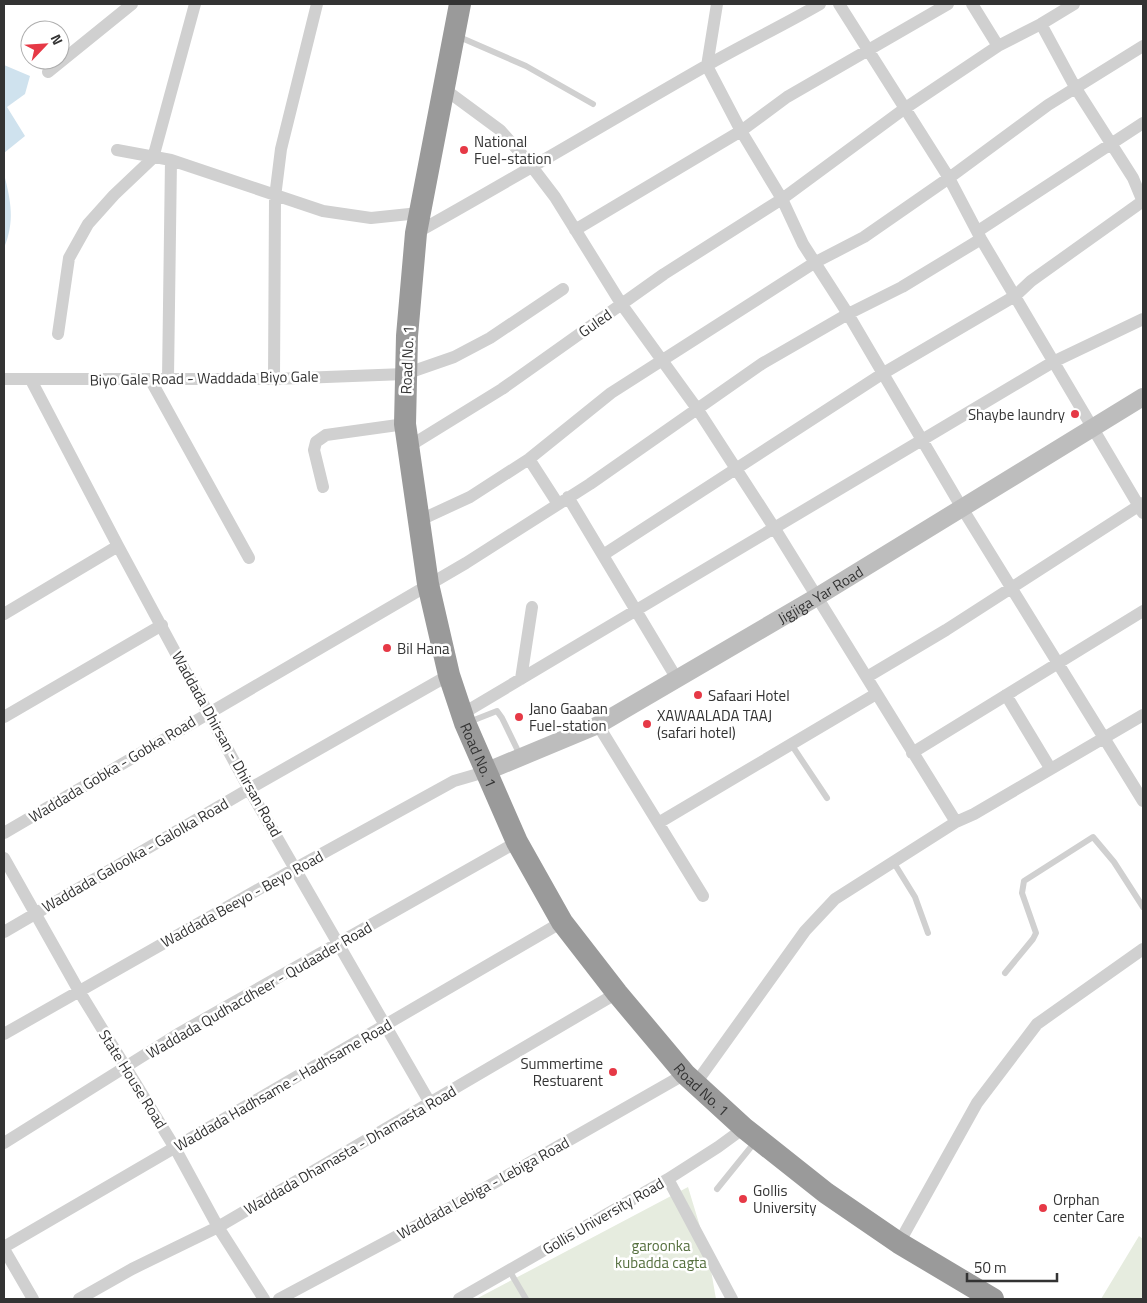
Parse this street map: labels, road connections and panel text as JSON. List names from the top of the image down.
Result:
{
  "streets": {
    "highway": ["Road No. 1"],
    "street": [
      "Guled",
      "Biyo Gale Road - Waddada Biyo Gale",
      "Jigjiga Yar Road",
      "Waddada Dhirsan - Dhirsan Road",
      "Waddada Gobka - Gobka Road",
      "Waddada Galoolka - Galolka Road",
      "Waddada Beeyo - Beyo Road",
      "Waddada Qudhacdheer - Qudaader Road",
      "State House Road",
      "Waddada Hadhsame - Hadhsame Road",
      "Waddada Dhamasta - Dhamasta Road",
      "Waddada Lebiga - Lebiga Road",
      "Gollis University Road"
    ]
  },
  "crossings": [
    ["Guled", "Road No. 1"],
    ["Road No. 1", "Biyo Gale Road - Waddada Biyo Gale"],
    ["Road No. 1", "Jigjiga Yar Road"],
    ["Road No. 1", "Waddada Gobka - Gobka Road"],
    ["Road No. 1", "Waddada Galoolka - Galolka Road"],
    ["Road No. 1", "Waddada Beeyo - Beyo Road"],
    ["Road No. 1", "Waddada Qudhacdheer - Qudaader Road"],
    ["Road No. 1", "Waddada Hadhsame - Hadhsame Road"],
    ["Road No. 1", "Waddada Dhamasta - Dhamasta Road"],
    ["Road No. 1", "Waddada Lebiga - Lebiga Road"],
    ["Road No. 1", "Gollis University Road"],
    ["Biyo Gale Road - Waddada Biyo Gale", "Waddada Dhirsan - Dhirsan Road"],
    ["Jigjiga Yar Road", "Waddada Beeyo - Beyo Road"],
    ["Waddada Dhirsan - Dhirsan Road", "Waddada Gobka - Gobka Road"],
    ["Waddada Dhirsan - Dhirsan Road", "Waddada Galoolka - Galolka Road"],
    ["Waddada Dhirsan - Dhirsan Road", "Waddada Beeyo - Beyo Road"],
    ["Waddada Dhirsan - Dhirsan Road", "Waddada Qudhacdheer - Qudaader Road"],
    ["Waddada Dhirsan - Dhirsan Road", "Waddada Hadhsame - Hadhsame Road"],
    ["Waddada Dhirsan - Dhirsan Road", "Waddada Dhamasta - Dhamasta Road"],
    ["Waddada Galoolka - Galolka Road", "State House Road"],
    ["Waddada Beeyo - Beyo Road", "State House Road"],
    ["Waddada Qudhacdheer - Qudaader Road", "State House Road"],
    ["State House Road", "Waddada Hadhsame - Hadhsame Road"],
    ["State House Road", "Waddada Dhamasta - Dhamasta Road"]
  ],
  "parks": ["garoonka kubadda cagta"],
  "places": [
    "National Fuel-station",
    "Shaybe laundry",
    "Bil Hana",
    "Safaari Hotel",
    "Jano Gaaban Fuel-station",
    "XAWAALADA TAAJ (safari hotel)",
    "Summertime Restuarent",
    "Gollis University",
    "Orphan center Care"
  ],
  "scale_bar": "50 m",
  "north": "top right"
}
